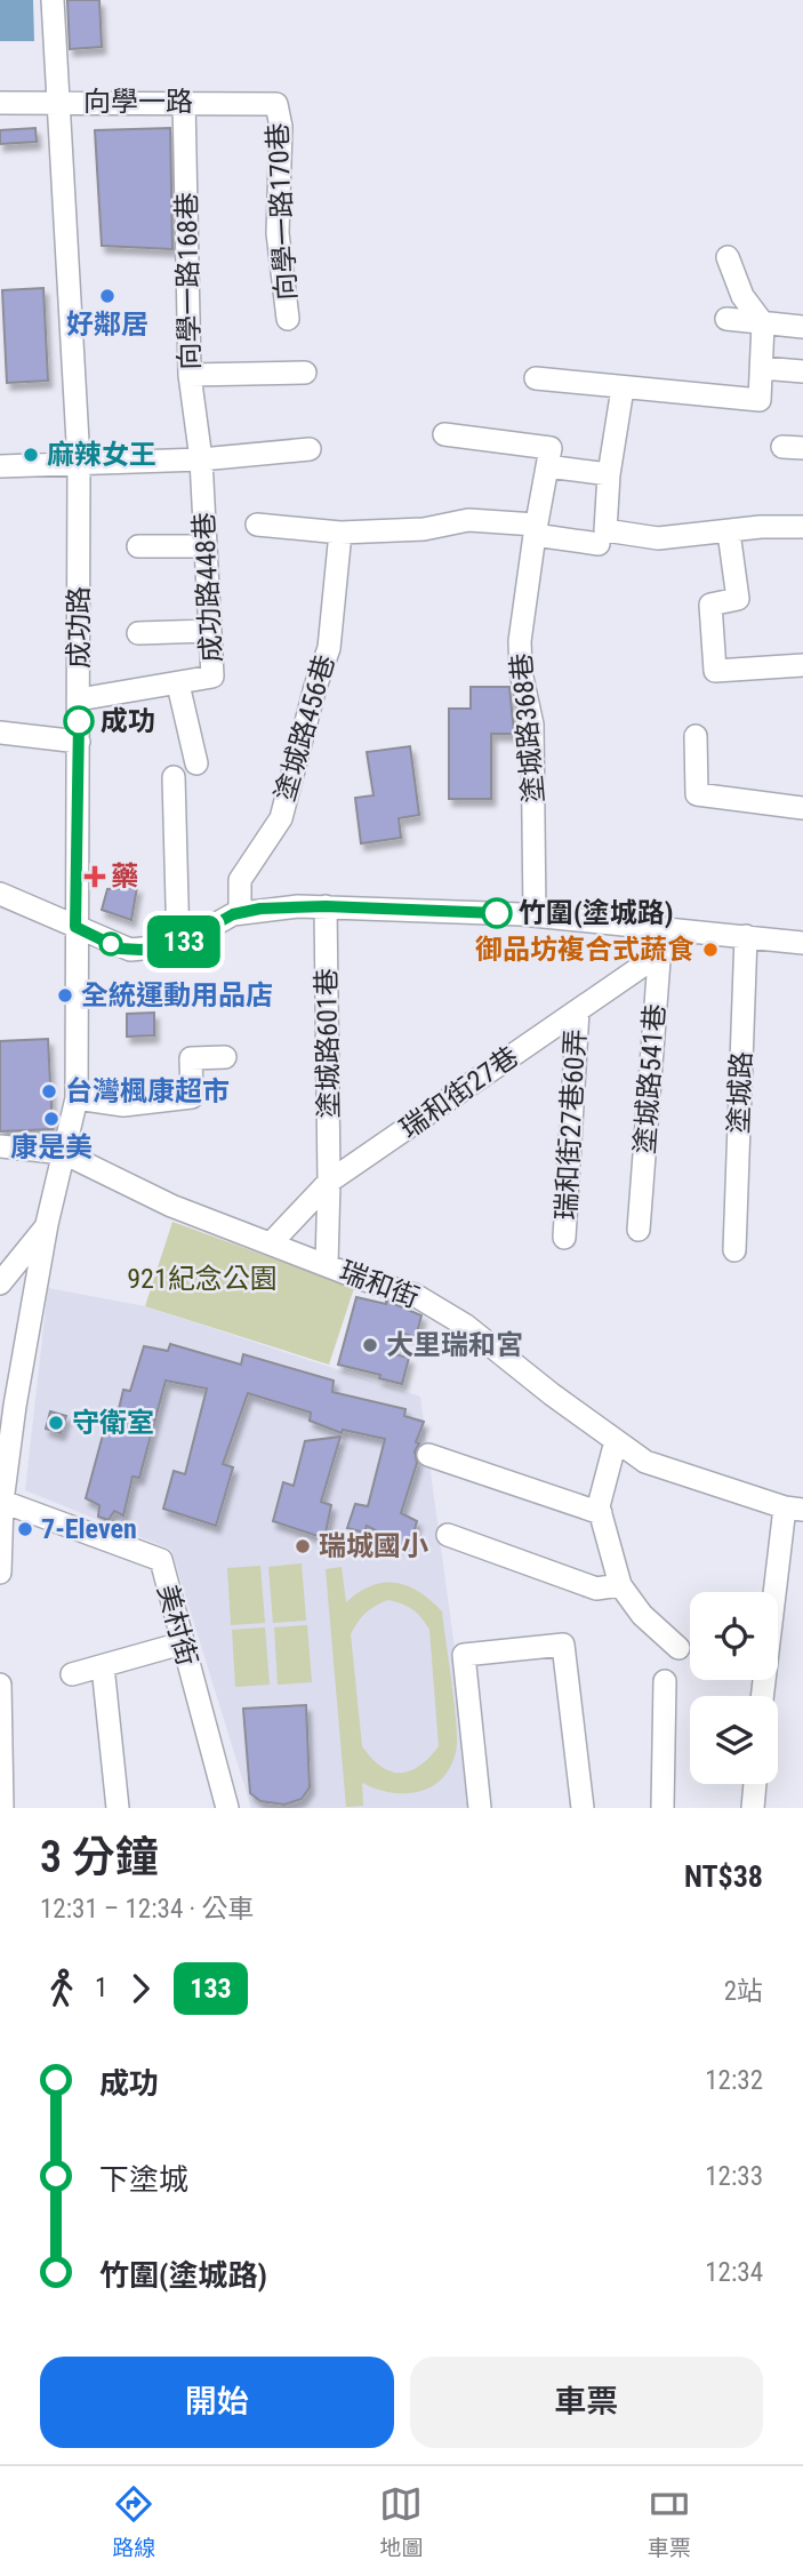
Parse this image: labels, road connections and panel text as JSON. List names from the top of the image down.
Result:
{
  "streets": {
    "street": [
      "向學一路",
      "向學一路170巷",
      "向學一路168巷",
      "成功路448巷",
      "成功路",
      "塗城路456巷",
      "塗城路368巷",
      "塗城路601巷",
      "塗城路541巷",
      "瑞和街27巷",
      "塗城路",
      "瑞和街27巷60弄",
      "瑞和街",
      "美村街"
    ]
  },
  "crossings": [
    ["向學一路", "向學一路170巷"],
    ["向學一路", "向學一路168巷"],
    ["向學一路", "成功路"],
    ["向學一路168巷", "成功路448巷"],
    ["成功路448巷", "成功路"],
    ["成功路", "瑞和街"],
    ["塗城路601巷", "瑞和街27巷"],
    ["塗城路601巷", "瑞和街"],
    ["塗城路541巷", "瑞和街27巷"],
    ["瑞和街27巷", "瑞和街27巷60弄"],
    ["瑞和街27巷", "瑞和街"]
  ],
  "parks": ["921紀念公園"],
  "places": {
    "other": [
      "好鄰居",
      "麻辣女王",
      "成功",
      "竹圍(塗城路)",
      "御品坊複合式蔬食",
      "全統運動用品店",
      "台灣楓康超市",
      "康是美",
      "大里瑞和宮",
      "守衛室",
      "7-Eleven",
      "瑞城國小"
    ],
    "health": ["藥"]
  },
  "lines": ["bus line 133"],
  "page": {
    "on_map": "133",
    "heading": ["3 分鐘", "12:31 – 12:34 · 公車", "NT$38"],
    "legs": ["1", "133", "2站"],
    "list": [
      {
        "name": "成功",
        "value": "12:32"
      },
      {
        "name": "下塗城",
        "value": "12:33"
      },
      {
        "name": "竹圍(塗城路)",
        "value": "12:34"
      }
    ],
    "buttons": ["開始", "車票"],
    "tabs": ["路線", "地圖", "車票"]
  }
}
